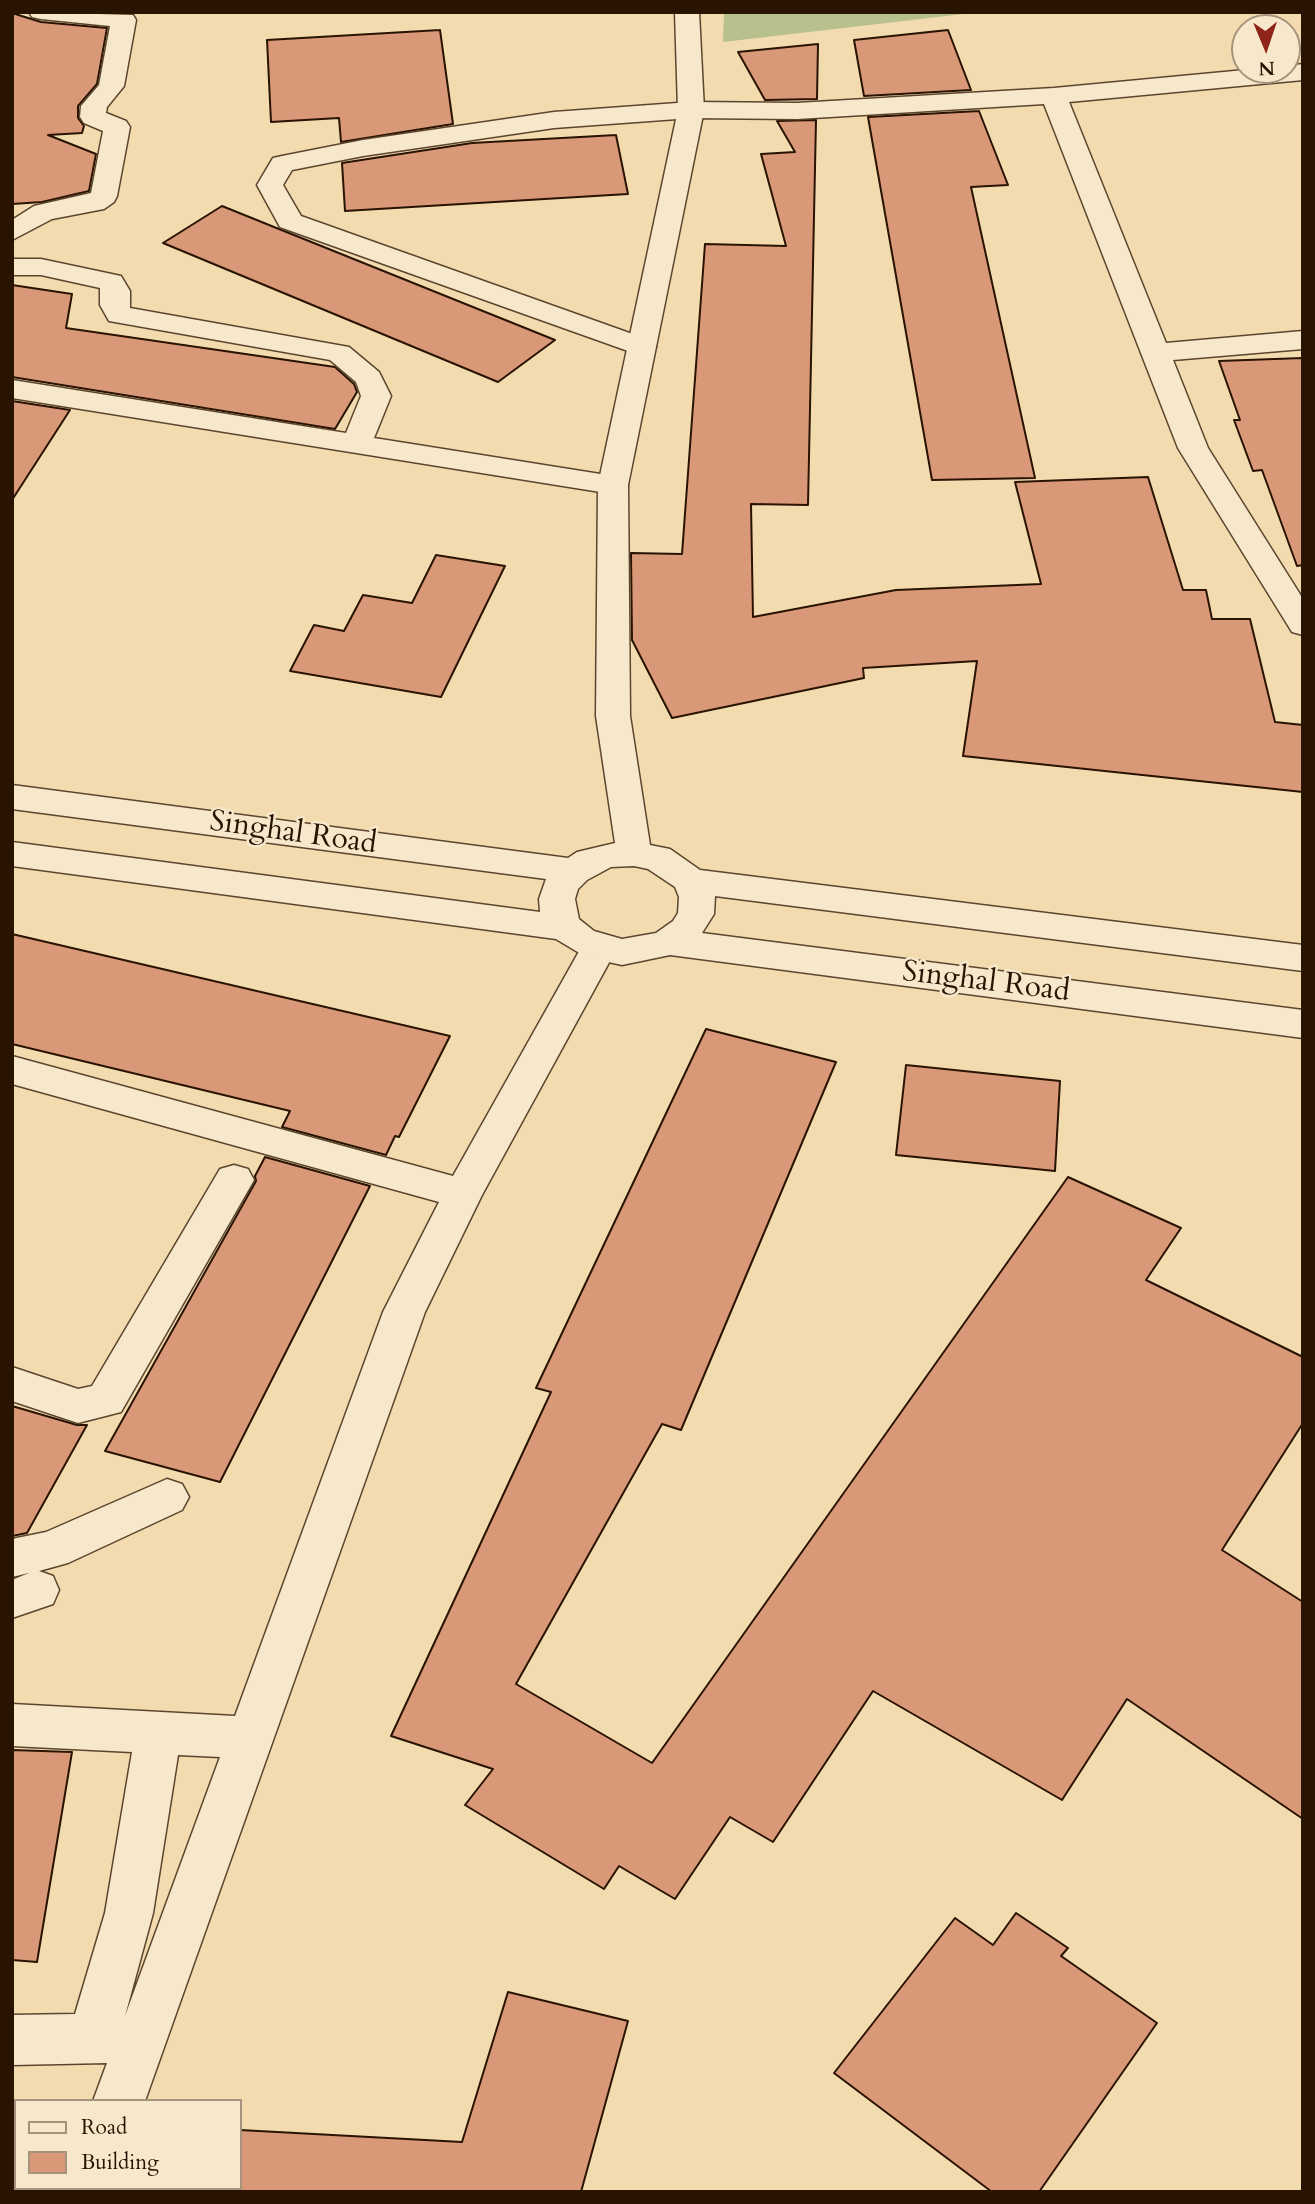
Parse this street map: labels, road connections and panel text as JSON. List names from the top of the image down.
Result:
{
  "streets": {
    "street": ["Singhal Road"]
  },
  "legend": ["Road", "Building"],
  "north": "bottom"
}
